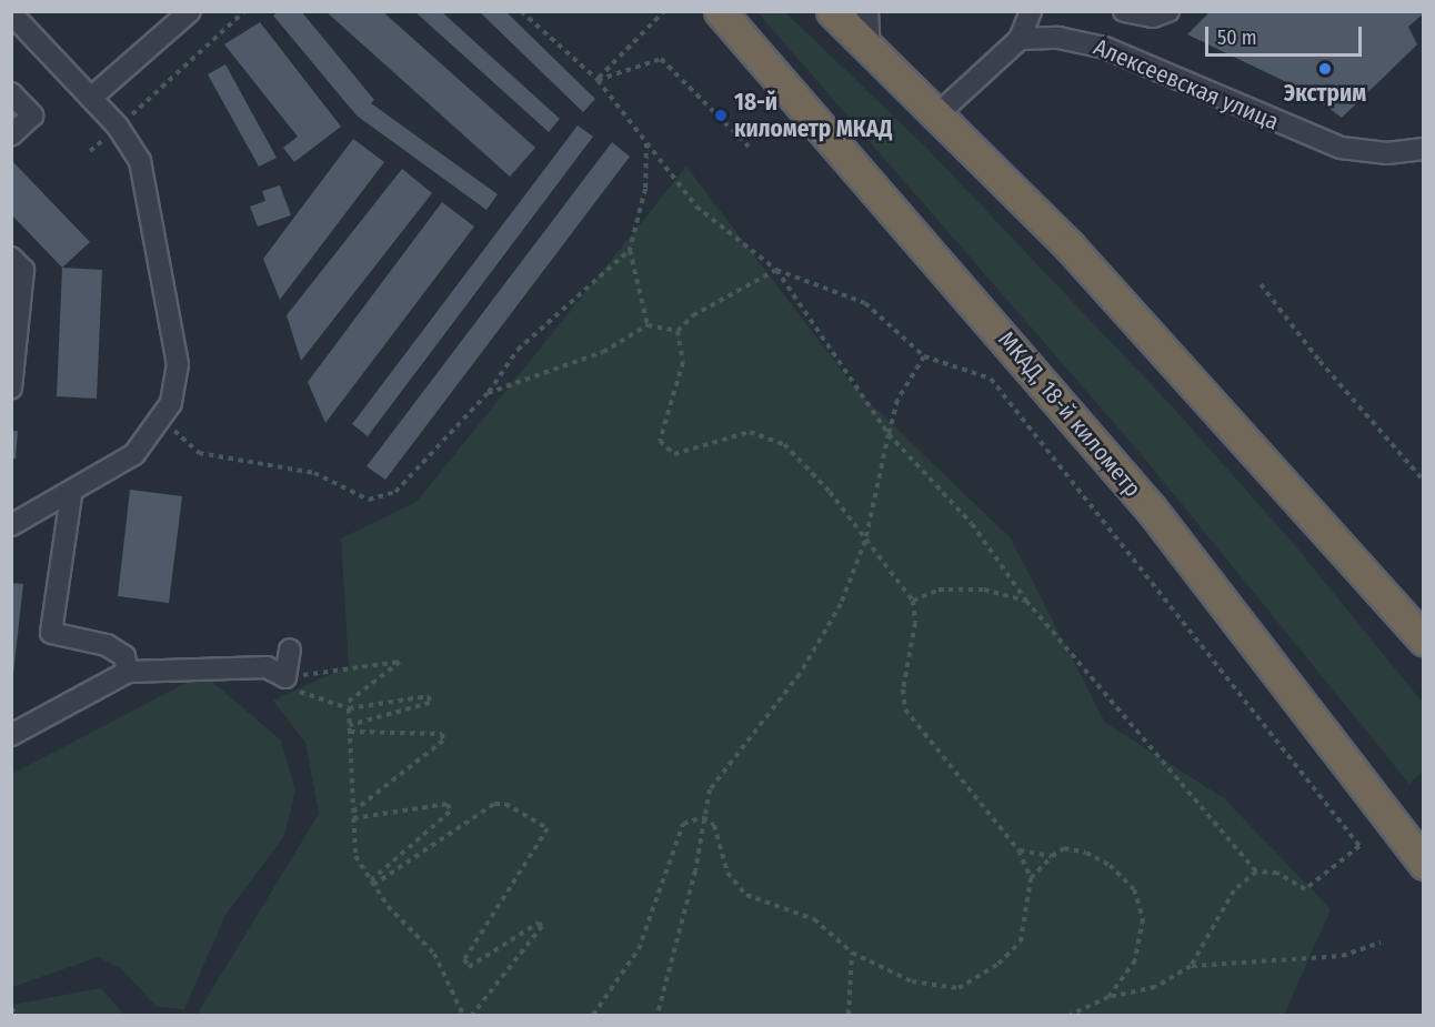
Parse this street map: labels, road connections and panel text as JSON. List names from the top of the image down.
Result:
{
  "streets": {
    "highway": ["МКАД, 18-й километр"],
    "street": ["Алексеевская улица"]
  },
  "places": ["Экстрим", "18-й километр МКАД"],
  "scale_bar": "50 m"
}
